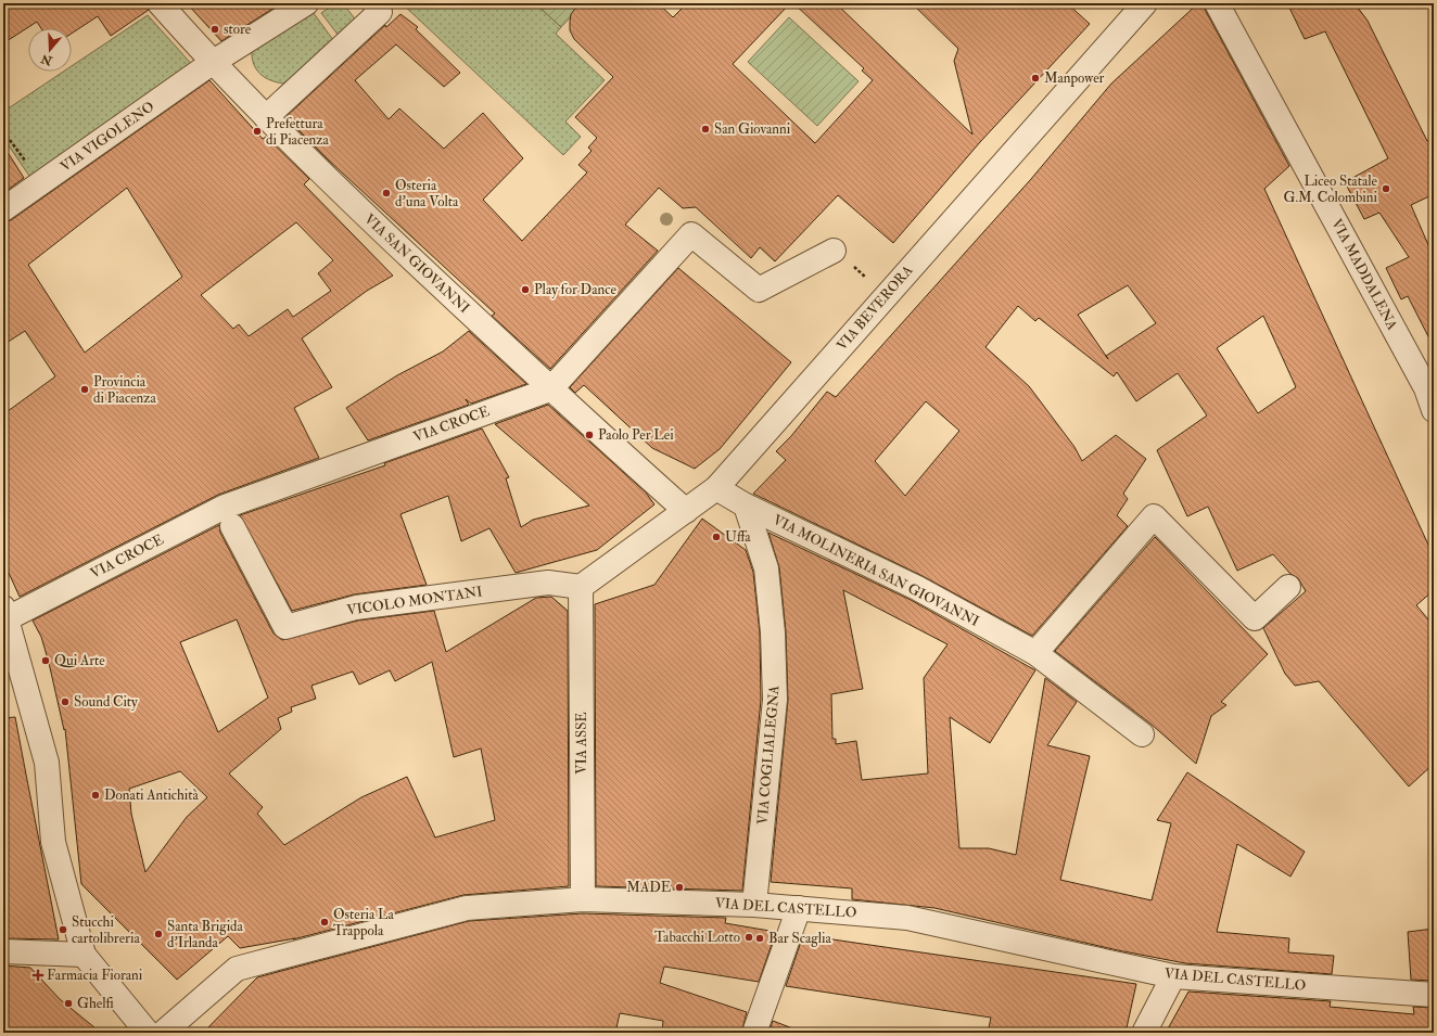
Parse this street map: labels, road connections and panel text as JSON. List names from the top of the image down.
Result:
{
  "streets": {
    "street": [
      "VIA VIGOLENO",
      "VIA SAN GIOVANNI",
      "VIA MADDALENA",
      "VIA BEVERORA",
      "VIA CROCE",
      "VIA MOLINERIA SAN GIOVANNI",
      "VICOLO MONTANI",
      "VIA ASSE",
      "VIA COGLIALEGNA",
      "VIA DEL CASTELLO"
    ]
  },
  "crossings": [
    ["VIA VIGOLENO", "VIA SAN GIOVANNI"],
    ["VIA SAN GIOVANNI", "VIA BEVERORA"],
    ["VIA SAN GIOVANNI", "VIA CROCE"],
    ["VIA BEVERORA", "VIA MOLINERIA SAN GIOVANNI"],
    ["VIA BEVERORA", "VICOLO MONTANI"],
    ["VIA BEVERORA", "VIA ASSE"],
    ["VIA MOLINERIA SAN GIOVANNI", "VIA COGLIALEGNA"],
    ["VICOLO MONTANI", "VIA ASSE"],
    ["VIA ASSE", "VIA DEL CASTELLO"],
    ["VIA COGLIALEGNA", "VIA DEL CASTELLO"]
  ],
  "places": {
    "other": [
      "store",
      "Manpower",
      "San Giovanni",
      "Prefettura di Piacenza",
      "Liceo Statale G.M. Colombini",
      "Osteria d'una Volta",
      "Play for Dance",
      "Provincia di Piacenza",
      "Paolo Per Lei",
      "Uffa",
      "Qui Arte",
      "Sound City",
      "Donati Antichità",
      "MADE",
      "Osteria La Trappola",
      "Stucchi cartolibreria",
      "Santa Brigida d’Irlanda",
      "Tabacchi Lotto",
      "Bar Scaglia",
      "Ghelfi"
    ],
    "health": ["Farmacia Fiorani"]
  },
  "north": "bottom"
}
